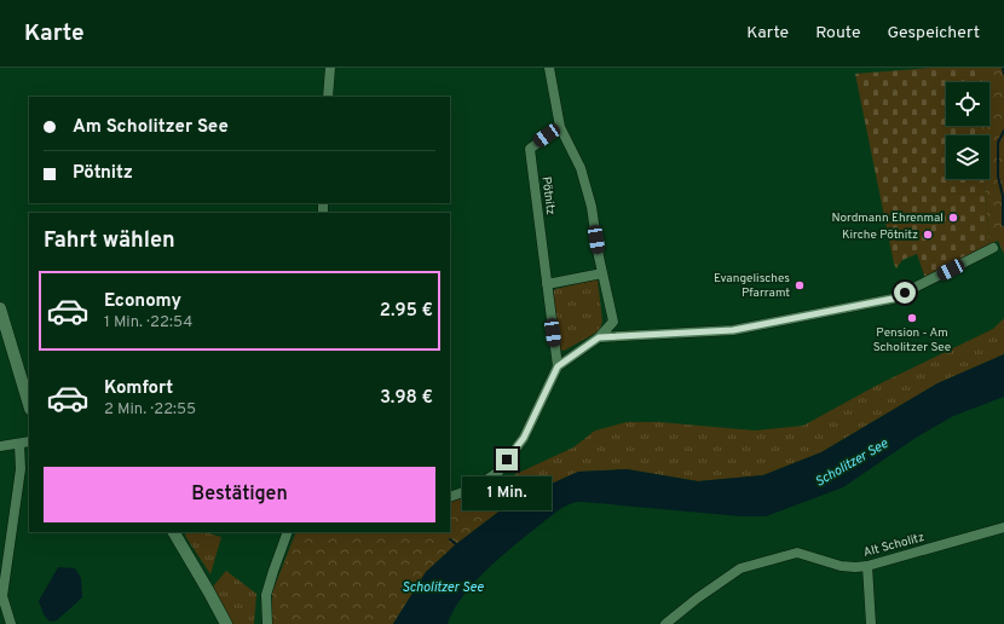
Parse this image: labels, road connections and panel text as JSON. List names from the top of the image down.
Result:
{
  "streets": {
    "street": ["Pötnitz", "Alt Scholitz"]
  },
  "water": ["Scholitzer See"],
  "places": [
    "Nordmann Ehrenmal",
    "Kirche Pötnitz",
    "Evangelisches Pfarramt",
    "Pension - Am Scholitzer See"
  ],
  "page": {
    "header": "Karte",
    "nav": ["Karte", "Route", "Gespeichert"],
    "banner": ["Am Scholitzer See", "Pötnitz"],
    "heading": "Fahrt wählen",
    "list": [
      {
        "name": "Economy",
        "note": "1 Min. · 22:54",
        "value": "2.95 €"
      },
      {
        "name": "Komfort",
        "note": "2 Min. · 22:55",
        "value": "3.98 €"
      }
    ],
    "buttons": "Bestätigen",
    "bubble": "1 Min."
  }
}
